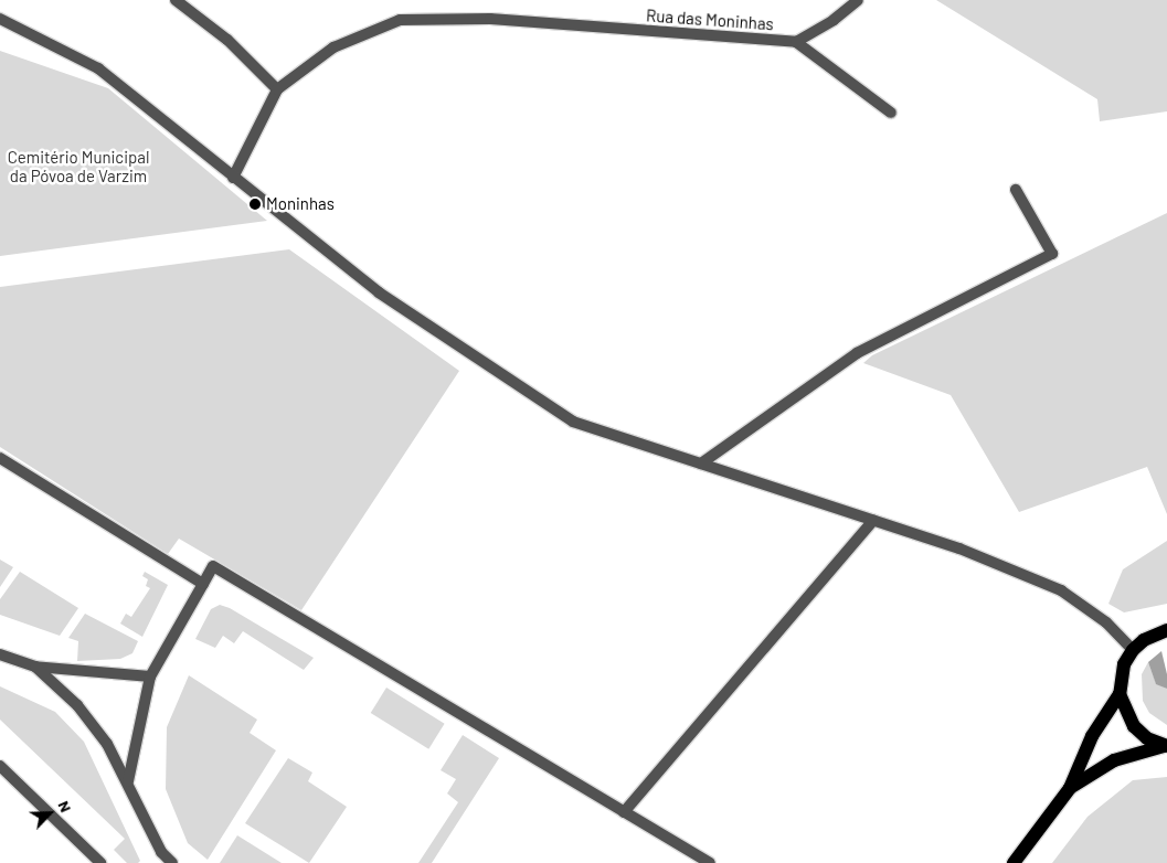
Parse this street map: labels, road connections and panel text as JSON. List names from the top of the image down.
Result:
{
  "streets": {
    "street": ["Rua das Moninhas"]
  },
  "parks": ["Cemitério Municipal da Póvoa de Varzim"],
  "places": ["Moninhas"],
  "north": "top right"
}
